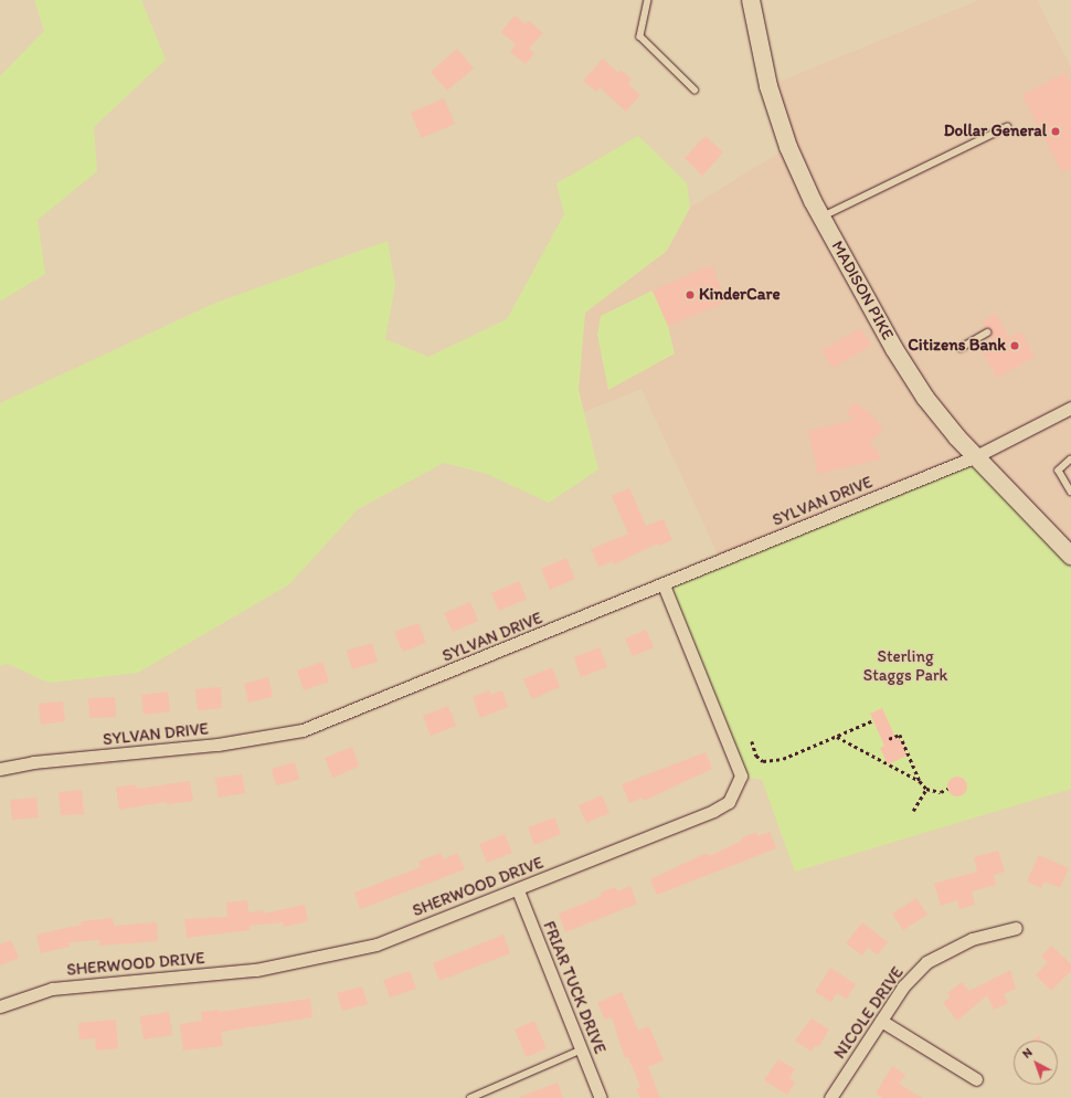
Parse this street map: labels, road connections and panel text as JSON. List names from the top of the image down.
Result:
{
  "streets": {
    "main road": ["MADISON PIKE"],
    "street": [
      "SYLVAN DRIVE",
      "SHERWOOD DRIVE",
      "FRIAR TUCK DRIVE",
      "NICOLE DRIVE"
    ]
  },
  "crossings": [
    ["MADISON PIKE", "SYLVAN DRIVE"],
    ["SYLVAN DRIVE", "SHERWOOD DRIVE"],
    ["SHERWOOD DRIVE", "FRIAR TUCK DRIVE"]
  ],
  "parks": ["Sterling Staggs Park"],
  "places": ["Dollar General", "KinderCare", "Citizens Bank"],
  "north": "top left"
}
